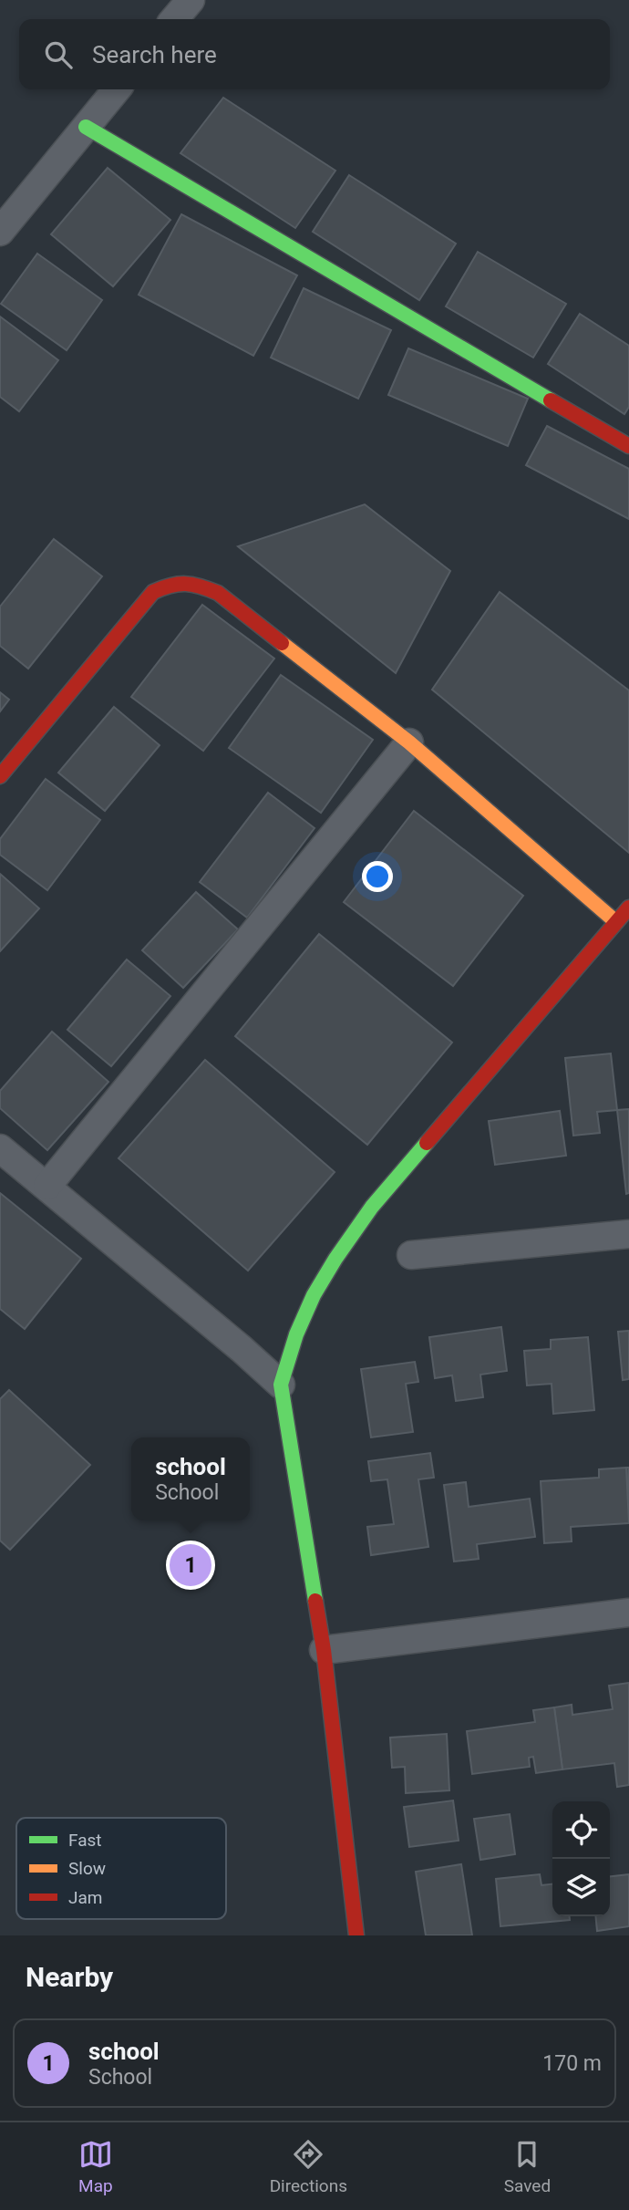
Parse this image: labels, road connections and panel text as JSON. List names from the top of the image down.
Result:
{
  "legend": ["Fast", "Slow", "Jam"],
  "page": {
    "search": "Search here",
    "popup": ["school", "School"],
    "pins": "1",
    "heading": "Nearby",
    "list": [
      {
        "mark": "1",
        "name": "school",
        "note": "School",
        "value": "170 m"
      }
    ],
    "nav": ["Map", "Directions", "Saved"]
  }
}
